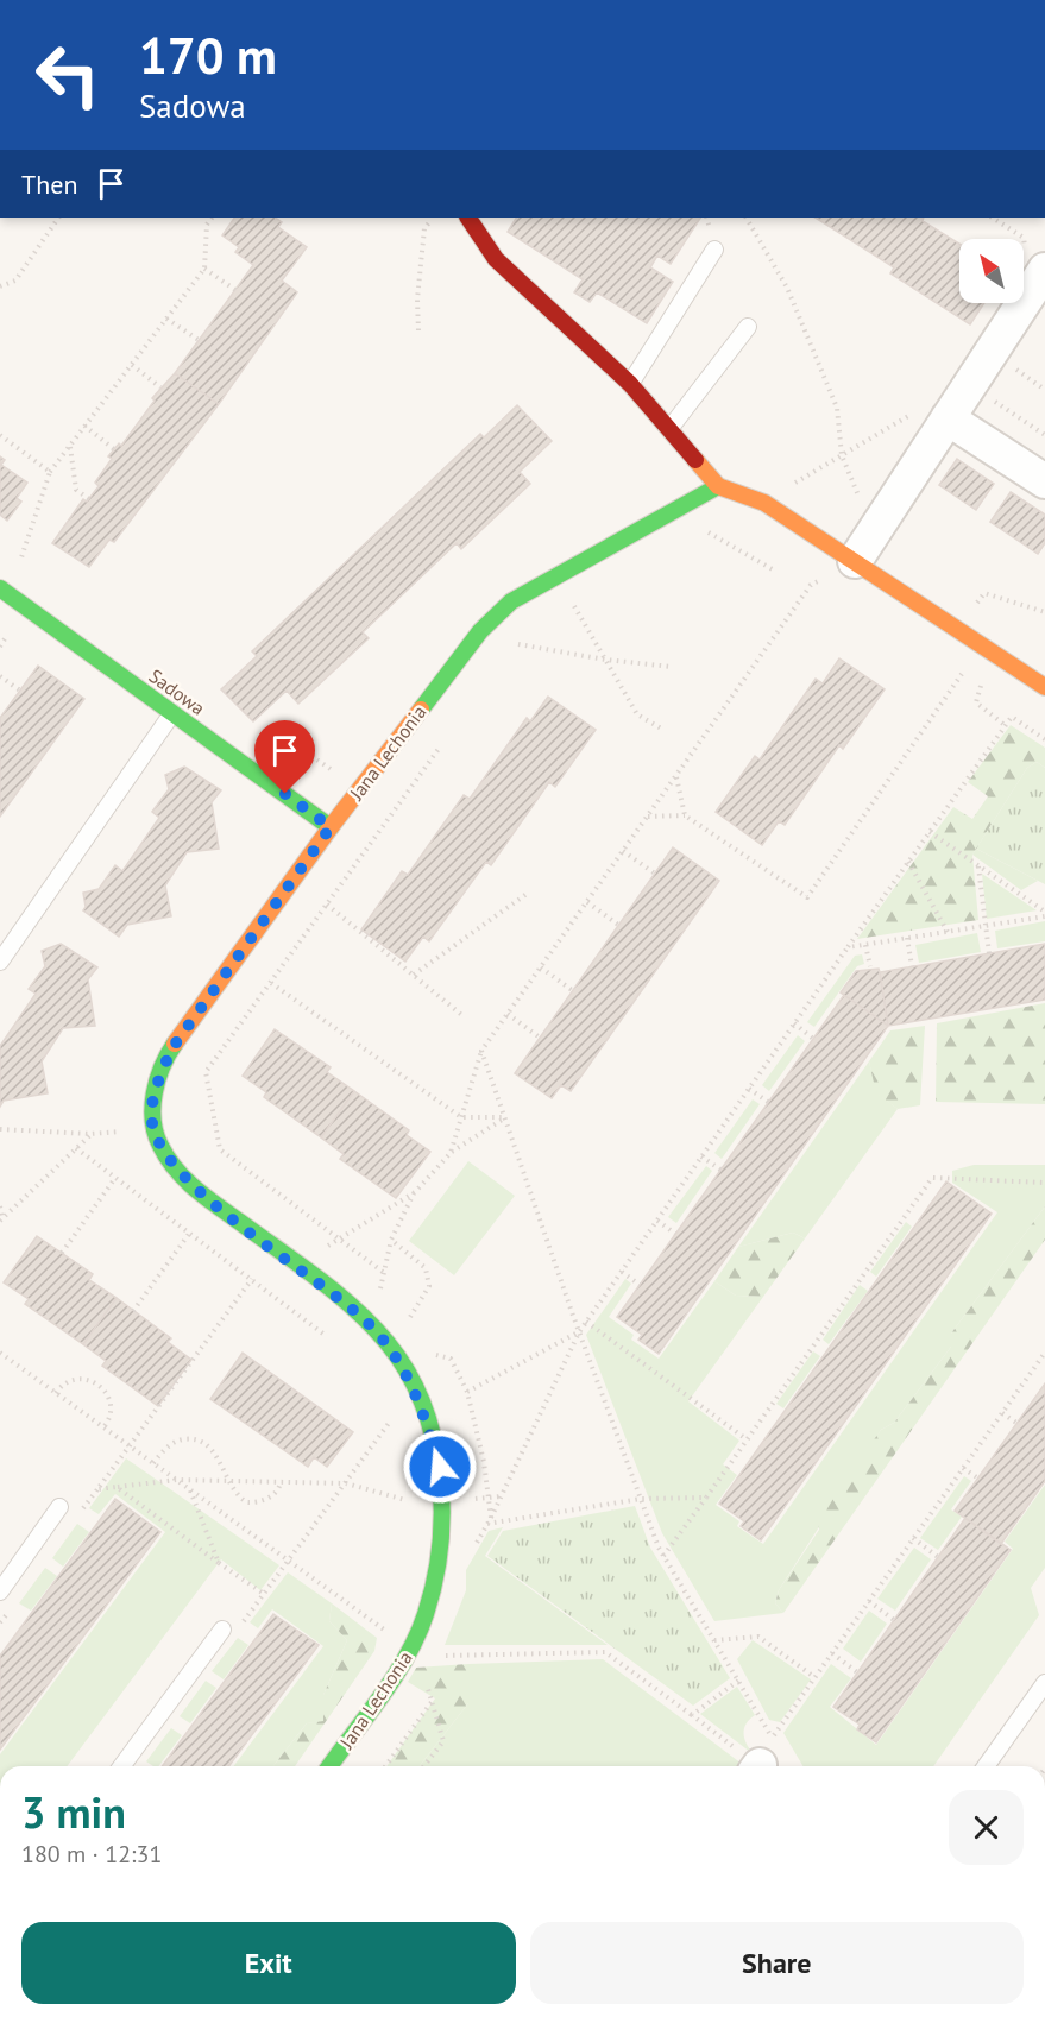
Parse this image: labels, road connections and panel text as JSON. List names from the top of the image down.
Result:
{
  "streets": {
    "street": ["Sadowa", "Jana Lechonia"]
  },
  "crossings": [
    ["Sadowa", "Jana Lechonia"]
  ],
  "north": "top left",
  "page": {
    "turn": ["170 m", "Sadowa"],
    "then": "Then",
    "heading": ["3 min", "180 m · 12:31"],
    "buttons": ["Exit", "Share"]
  }
}
